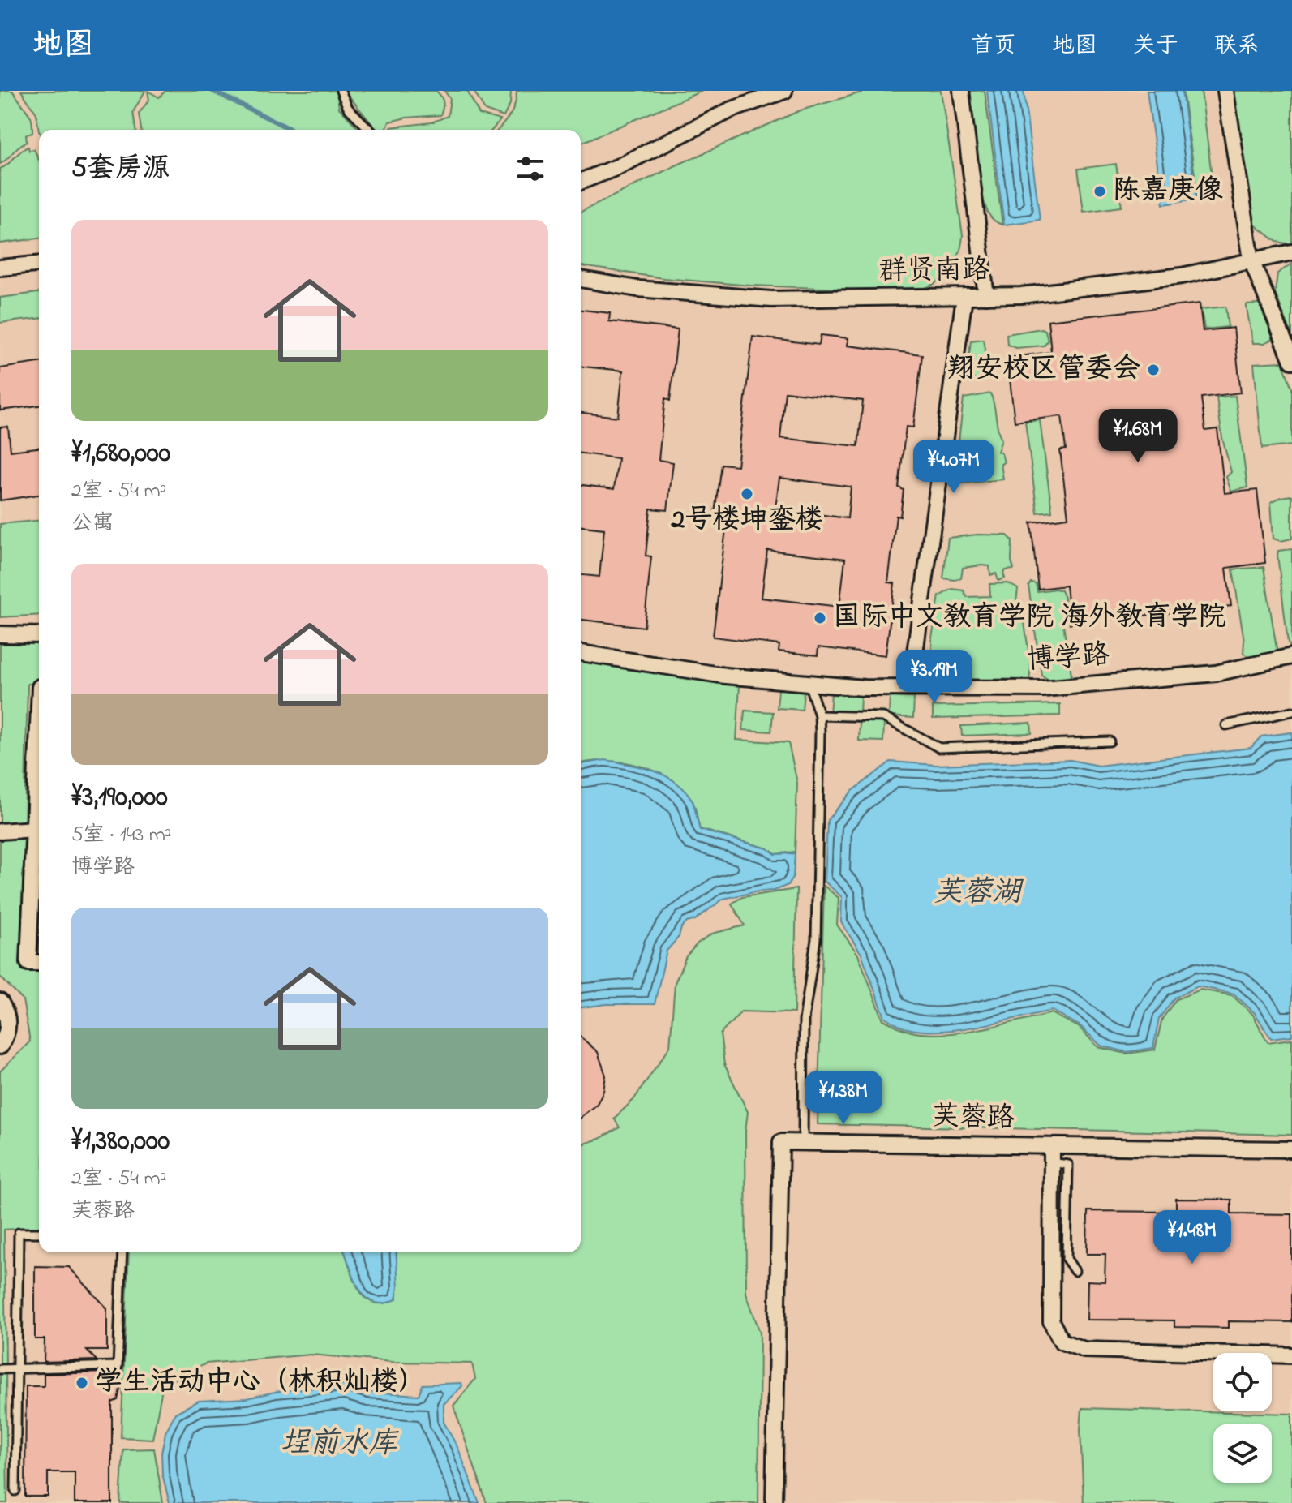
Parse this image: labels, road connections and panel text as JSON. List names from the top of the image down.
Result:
{
  "streets": {
    "street": ["群贤南路", "博学路", "芙蓉路"]
  },
  "water": ["芙蓉湖", "埕前水库"],
  "places": [
    "陈嘉庚像",
    "翔安校区管委会",
    "2号楼坤銮楼",
    "国际中文教育学院 海外教育学院",
    "学生活动中心（林积灿楼）"
  ],
  "page": {
    "header": "地图",
    "nav": [
      "首页",
      "地图",
      "关于",
      "联系"
    ],
    "heading": "5套房源",
    "list": [
      {
        "name": "¥1,680,000",
        "note": "2室 · 54 m² · 公寓"
      },
      {
        "name": "¥3,190,000",
        "note": "5室 · 143 m² · 博学路"
      },
      {
        "name": "¥1,380,000",
        "note": "2室 · 54 m² · 芙蓉路"
      }
    ],
    "price": [
      "¥1.68M",
      "¥4.07M",
      "¥3.19M",
      "¥1.38M",
      "¥1.48M"
    ]
  }
}
